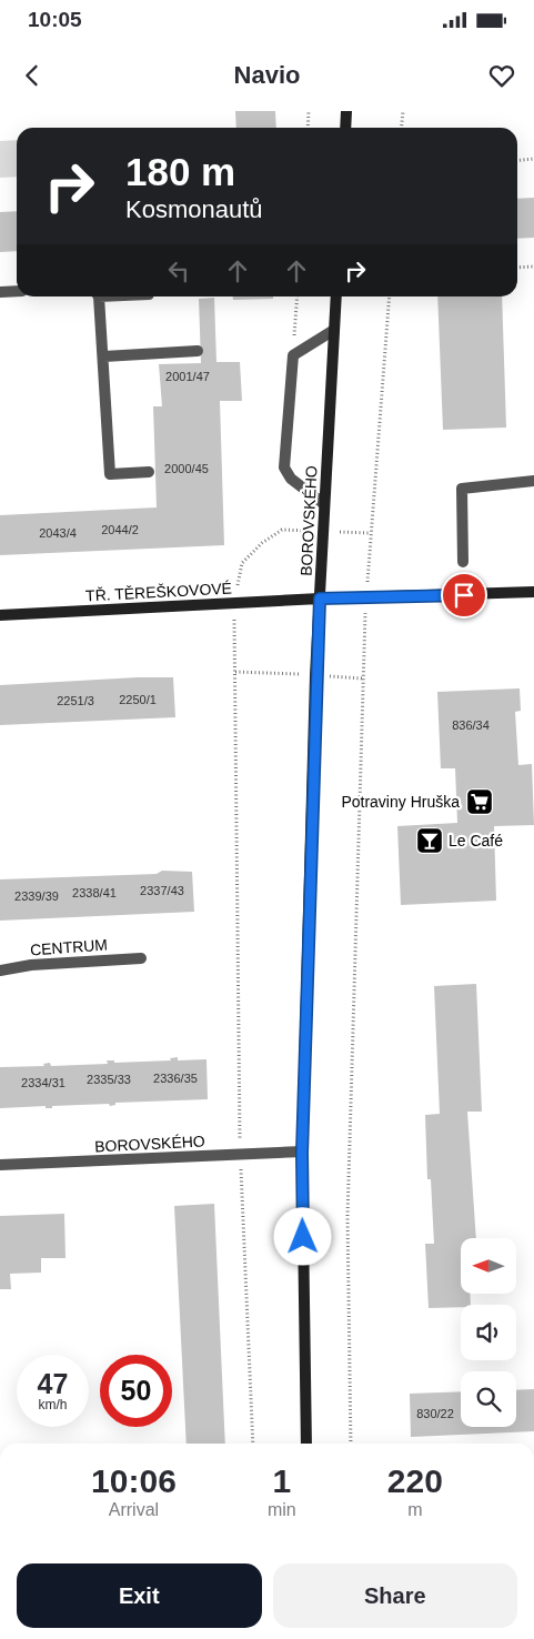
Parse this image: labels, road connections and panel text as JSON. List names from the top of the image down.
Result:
{
  "streets": {
    "main road": ["BOROVSKÉHO", "TŘ. TĚREŠKOVOVÉ"],
    "street": ["CENTRUM"]
  },
  "crossings": [
    ["BOROVSKÉHO", "TŘ. TĚREŠKOVOVÉ"]
  ],
  "places": {
    "supermarket": ["Potraviny Hruška"],
    "bar": ["Le Café"]
  },
  "house_numbers": [
    "2001/47",
    "2000/45",
    "2044/2",
    "2043/4",
    "2250/1",
    "2251/3",
    "836/34",
    "2337/43",
    "2338/41",
    "2339/39",
    "2336/35",
    "2335/33",
    "2334/31",
    "830/22"
  ],
  "north": "left",
  "page": {
    "status": "10:05",
    "header": "Navio",
    "turn": ["180 m", "Kosmonautů"],
    "speed": "47 km/h",
    "limit": "50",
    "eta": [
      "10:06",
      "Arrival",
      "1",
      "min",
      "220",
      "m"
    ],
    "buttons": ["Exit", "Share"]
  }
}
